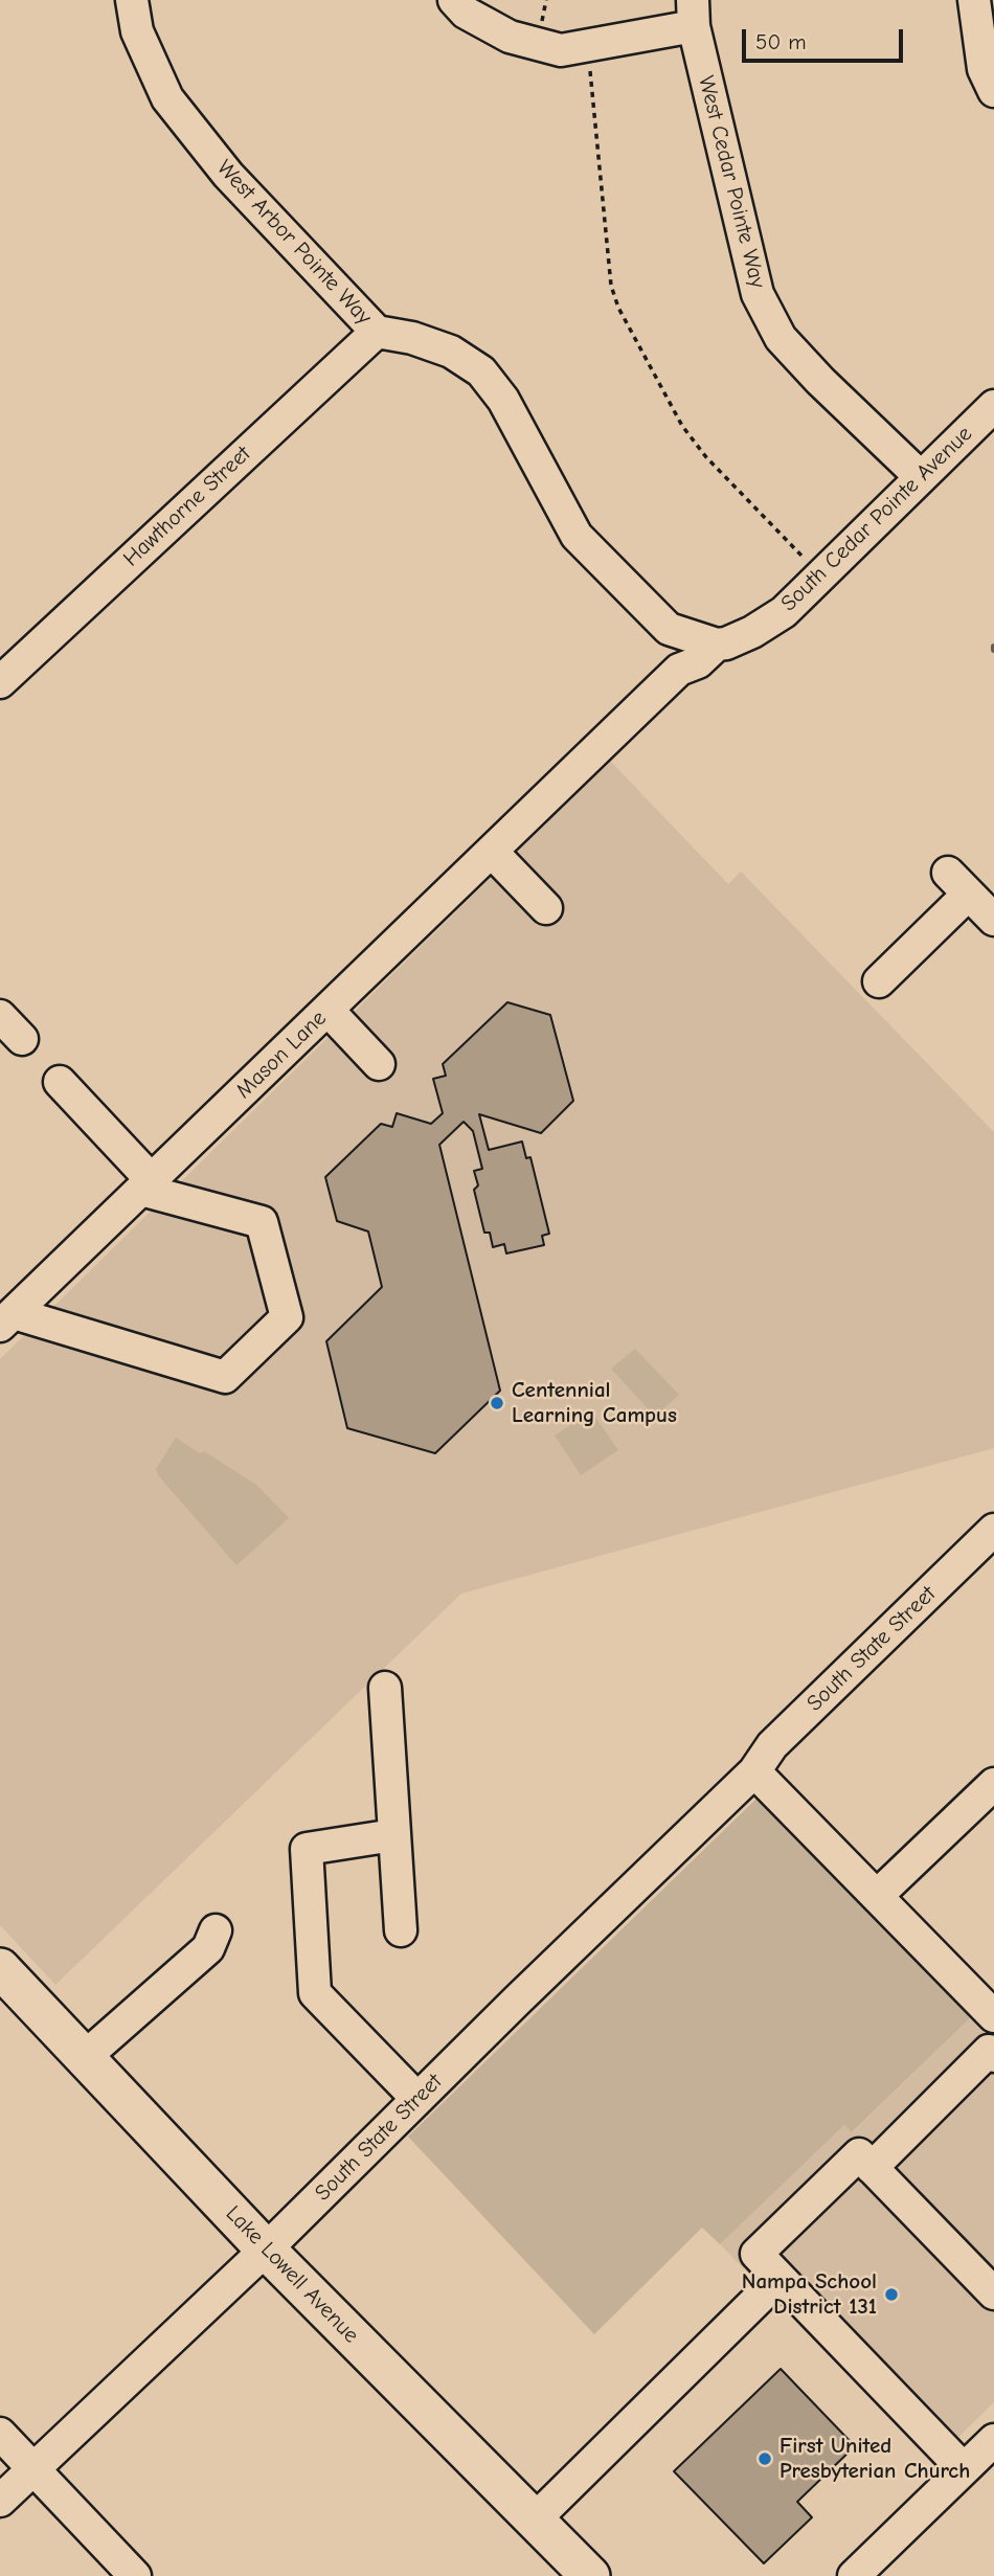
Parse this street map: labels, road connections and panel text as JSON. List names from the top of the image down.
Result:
{
  "streets": {
    "main road": ["Lake Lowell Avenue"],
    "street": [
      "West Cedar Pointe Way",
      "West Arbor Pointe Way",
      "Hawthorne Street",
      "South Cedar Pointe Avenue",
      "Mason Lane",
      "South State Street"
    ]
  },
  "crossings": [
    ["West Cedar Pointe Way", "South Cedar Pointe Avenue"],
    ["West Arbor Pointe Way", "Hawthorne Street"],
    ["West Arbor Pointe Way", "South Cedar Pointe Avenue"],
    ["South Cedar Pointe Avenue", "Mason Lane"],
    ["South State Street", "Lake Lowell Avenue"]
  ],
  "places": ["Centennial Learning Campus", "Nampa School District 131", "First United Presbyterian Church"],
  "scale_bar": "50 m"
}
